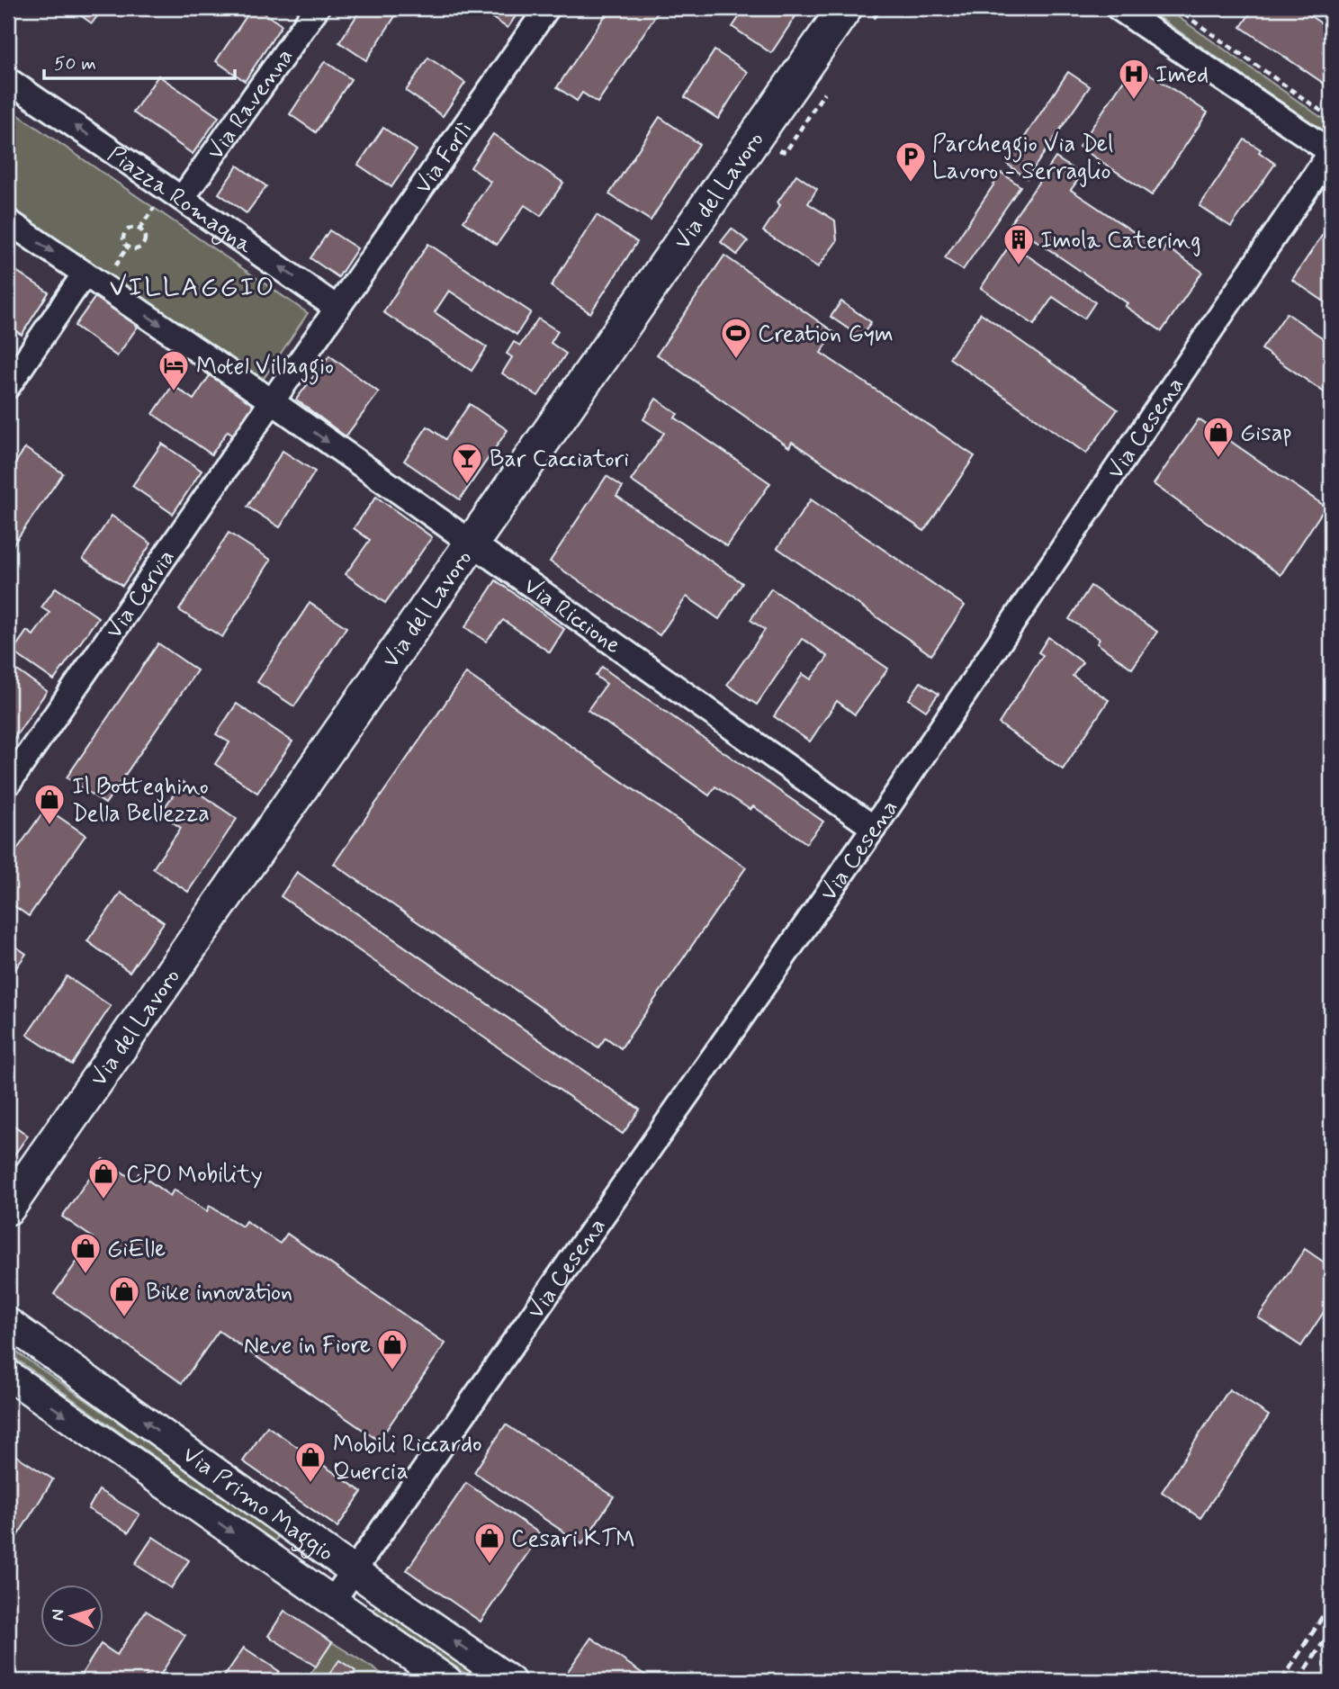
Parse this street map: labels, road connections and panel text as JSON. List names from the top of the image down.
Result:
{
  "streets": {
    "main road": ["Via del Lavoro"],
    "street": [
      "Via Ravenna",
      "Via Forlì",
      "Piazza Romagna",
      "Via Cesena",
      "Via Cervia",
      "Via Riccione",
      "Via Primo Maggio"
    ]
  },
  "crossings": [
    ["Via Ravenna", "Piazza Romagna"],
    ["Via Forlì", "Piazza Romagna"],
    ["Via del Lavoro", "Via Riccione"],
    ["Via Cesena", "Via Riccione"],
    ["Via Cesena", "Via Primo Maggio"],
    ["Via Cervia", "Via Riccione"]
  ],
  "districts": ["VILLAGGIO"],
  "places": {
    "hospital": ["Imed"],
    "parking": ["Parcheggio Via Del Lavoro - Serraglio"],
    "building": ["Imola Catering"],
    "sports": ["Creation Gym"],
    "hotel": ["Motel Villaggio"],
    "shop": [
      "Gisap",
      "Il Botteghino Della Bellezza",
      "CPO Mobility",
      "GiElle",
      "Bike innovation",
      "Neve in Fiore",
      "Mobili Riccardo Quercia",
      "Cesari KTM"
    ],
    "bar": ["Bar Cacciatori"]
  },
  "scale_bar": "50 m",
  "north": "left"
}
